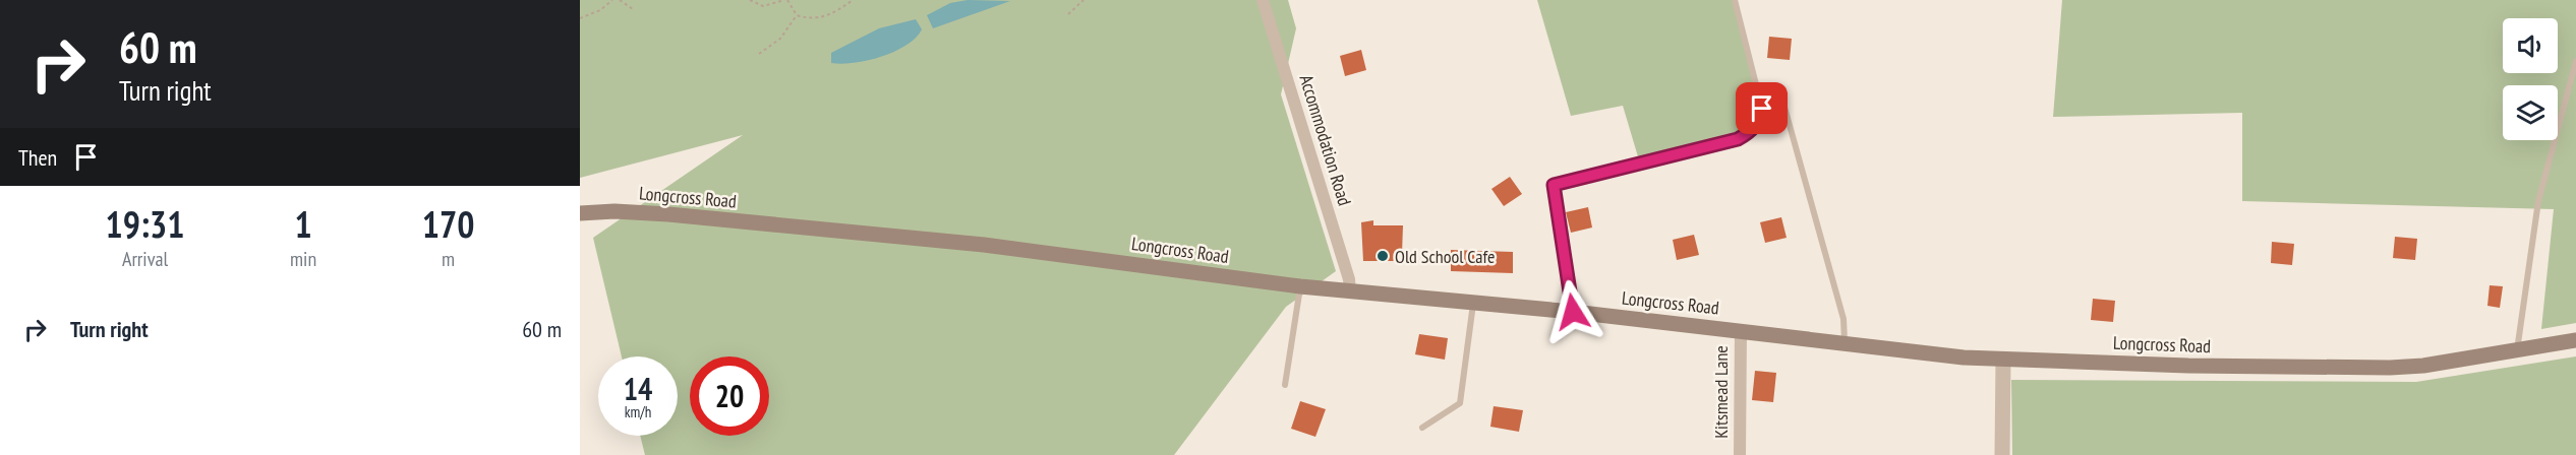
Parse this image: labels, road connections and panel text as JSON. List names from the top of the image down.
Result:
{
  "streets": {
    "main road": ["Longcross Road"],
    "street": ["Accommodation Road", "Kitsmead Lane"]
  },
  "crossings": [
    ["Accommodation Road", "Longcross Road"],
    ["Longcross Road", "Kitsmead Lane"]
  ],
  "places": ["Old School Cafe"],
  "page": {
    "turn": ["60 m", "Turn right"],
    "then": "Then",
    "eta": [
      "19:31",
      "Arrival",
      "1",
      "min",
      "170",
      "m"
    ],
    "list": [
      {
        "name": "Turn right",
        "value": "60 m"
      }
    ],
    "speed": "14 km/h",
    "limit": "20"
  }
}
